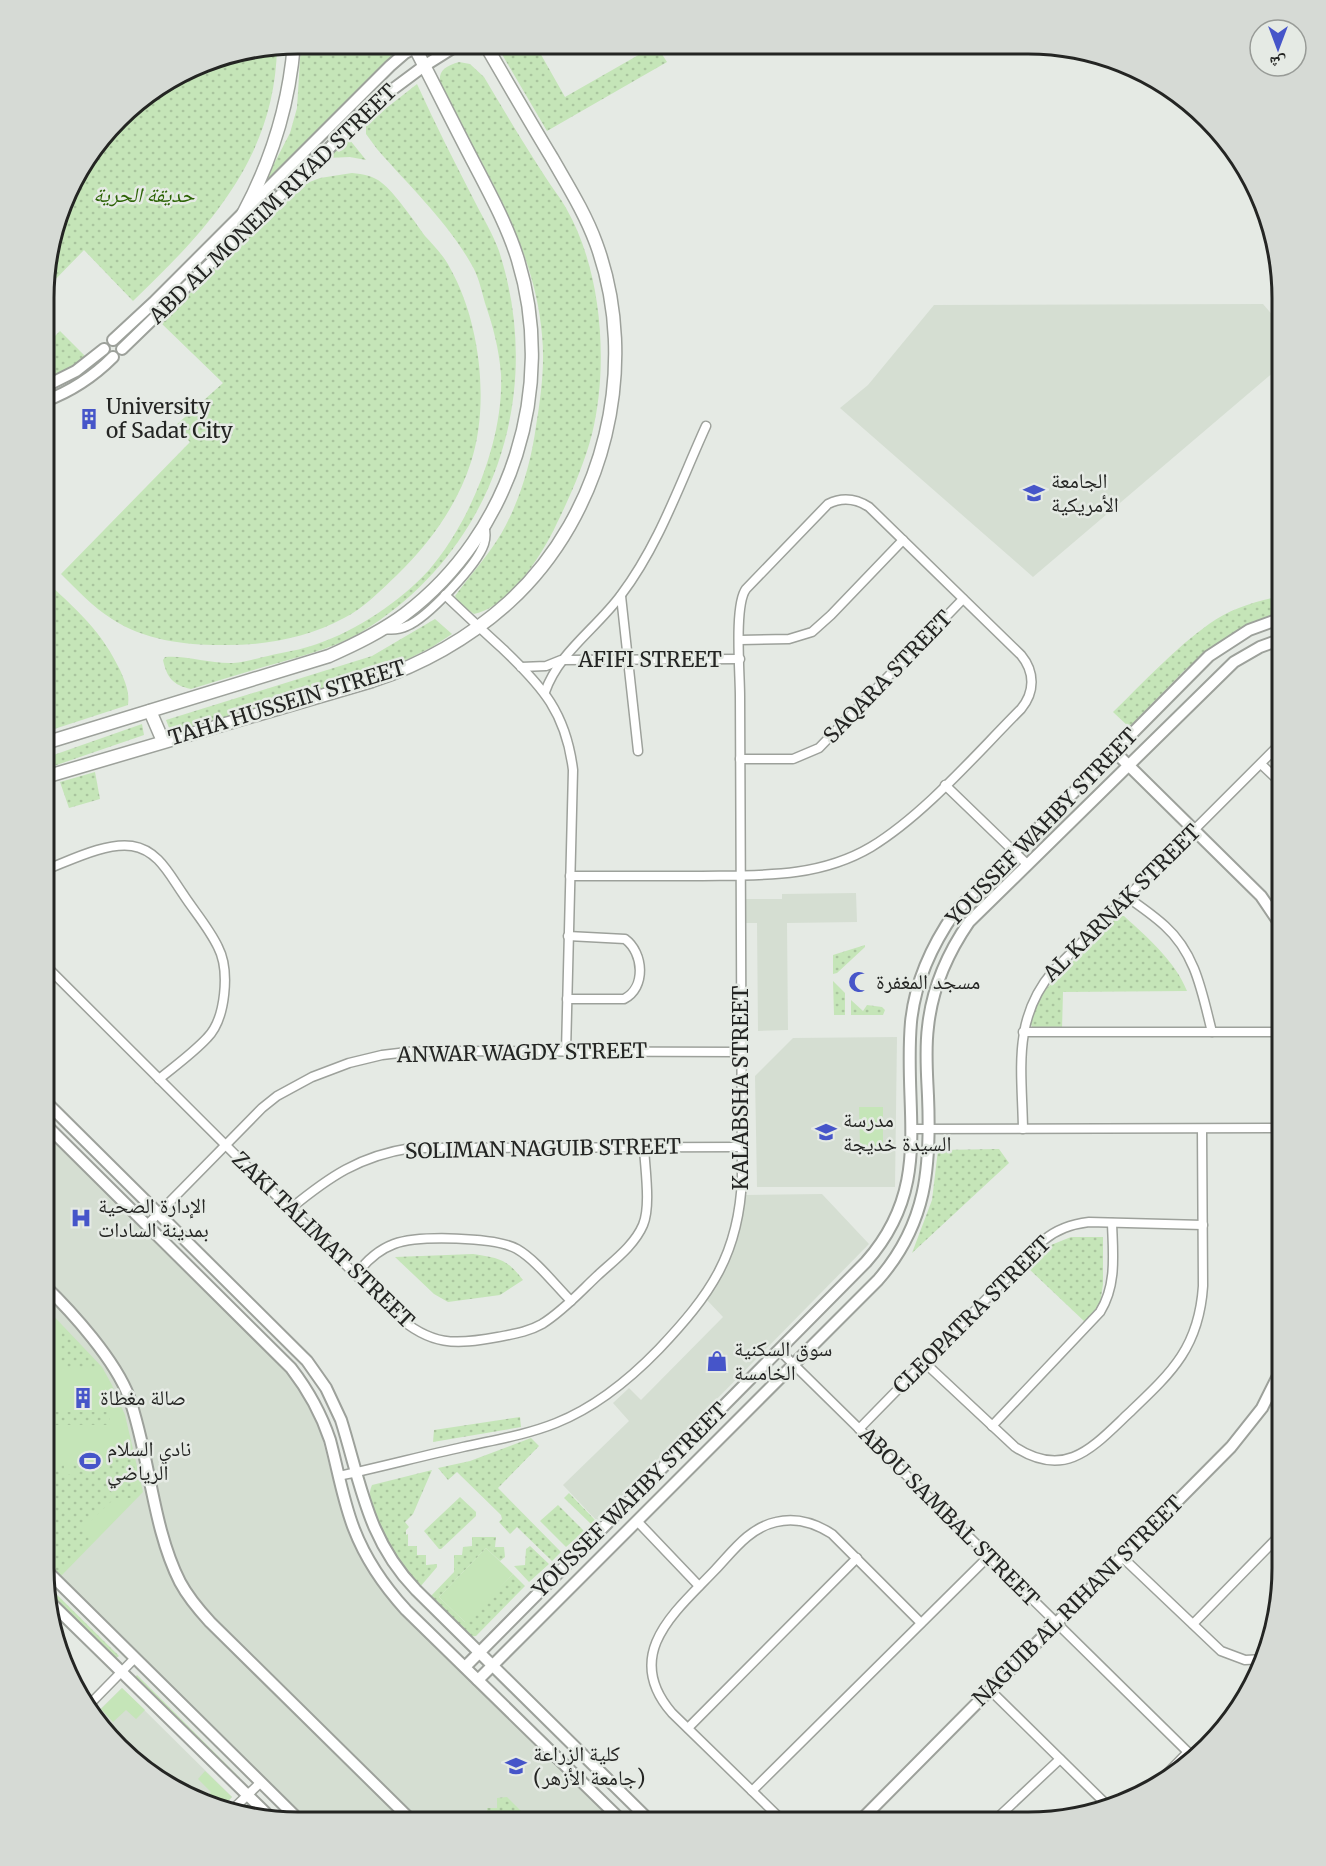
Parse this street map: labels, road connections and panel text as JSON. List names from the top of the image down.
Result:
{
  "streets": {
    "main road": ["TAHA HUSSEIN STREET"],
    "street": [
      "ABD AL MONEIM RIYAD STREET",
      "AFIFI STREET",
      "SAQARA STREET",
      "YOUSSEF WAHBY STREET",
      "AL KARNAK STREET",
      "ANWAR WAGDY STREET",
      "KALABSHA STREET",
      "SOLIMAN NAGUIB STREET",
      "ZAKI TALIMAT STREET",
      "CLEOPATRA STREET",
      "ABOU SAMBAL STREET",
      "NAGUIB AL RIHANI STREET"
    ]
  },
  "crossings": [
    ["ABD AL MONEIM RIYAD STREET", "TAHA HUSSEIN STREET"],
    ["AFIFI STREET", "KALABSHA STREET"],
    ["SAQARA STREET", "KALABSHA STREET"],
    ["YOUSSEF WAHBY STREET", "ABOU SAMBAL STREET"],
    ["ANWAR WAGDY STREET", "KALABSHA STREET"],
    ["ANWAR WAGDY STREET", "ZAKI TALIMAT STREET"],
    ["KALABSHA STREET", "SOLIMAN NAGUIB STREET"],
    ["SOLIMAN NAGUIB STREET", "ZAKI TALIMAT STREET"],
    ["CLEOPATRA STREET", "ABOU SAMBAL STREET"],
    ["ABOU SAMBAL STREET", "NAGUIB AL RIHANI STREET"]
  ],
  "parks": ["حديقة الحرية"],
  "places": {
    "building": ["University of Sadat City", "صالة مغطاة"],
    "school or university": ["الجامعة الأمريكية", "مدرسة السيدة خديجة", "كلية الزراعة (جامعة الأزهر)"],
    "mosque": ["مسجد المغفرة"],
    "hospital": ["الإدارة الصحية بمدينة السادات"],
    "shop": ["سوق السكنية الخامسة"],
    "sports": ["نادي السلام الرياضي"]
  },
  "north": "bottom"
}
